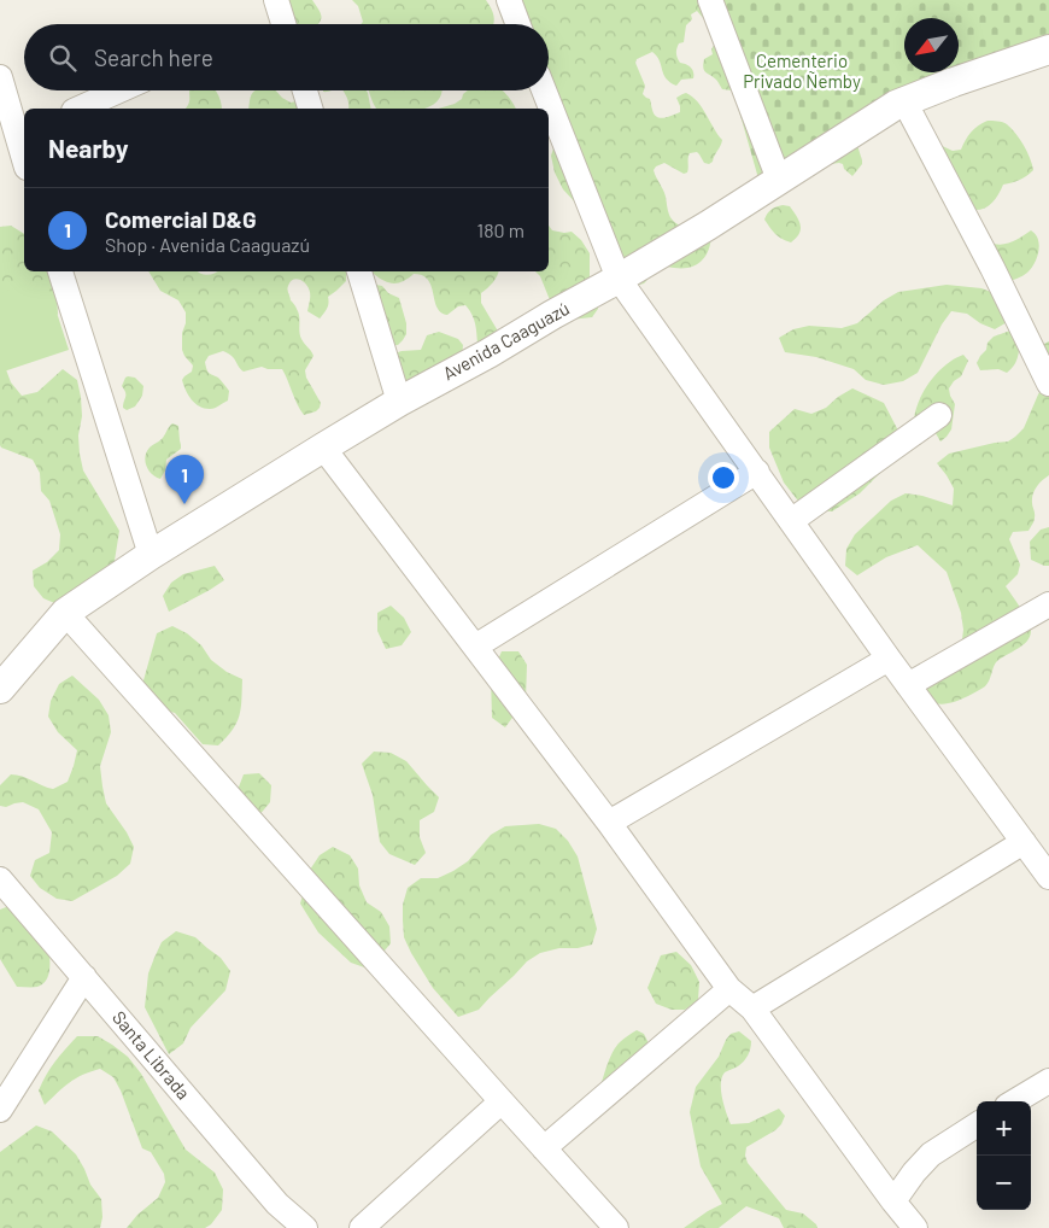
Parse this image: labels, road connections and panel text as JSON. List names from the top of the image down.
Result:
{
  "streets": {
    "street": ["Avenida Caaguazú", "Santa Librada"]
  },
  "parks": ["Cementerio Privado Ñemby"],
  "north": "bottom left",
  "page": {
    "search": "Search here",
    "heading": "Nearby",
    "list": [
      {
        "mark": "1",
        "name": "Comercial D&G",
        "note": "Shop · Avenida Caaguazú",
        "value": "180 m"
      }
    ],
    "pins": "1",
    "map_buttons": ["+", "−"]
  }
}
